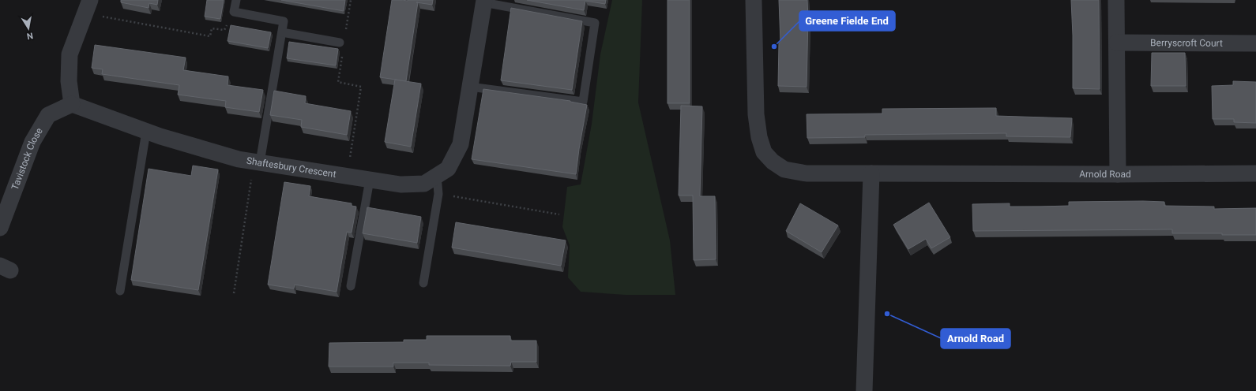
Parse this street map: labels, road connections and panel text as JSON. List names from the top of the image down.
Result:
{
  "streets": {
    "street": [
      "Berryscroft Court",
      "Tavistock Close",
      "Shaftesbury Crescent",
      "Arnold Road"
    ]
  },
  "crossings": [
    ["Tavistock Close", "Shaftesbury Crescent"]
  ],
  "places": ["Greene Fielde End", "Arnold Road"],
  "north": "bottom"
}
